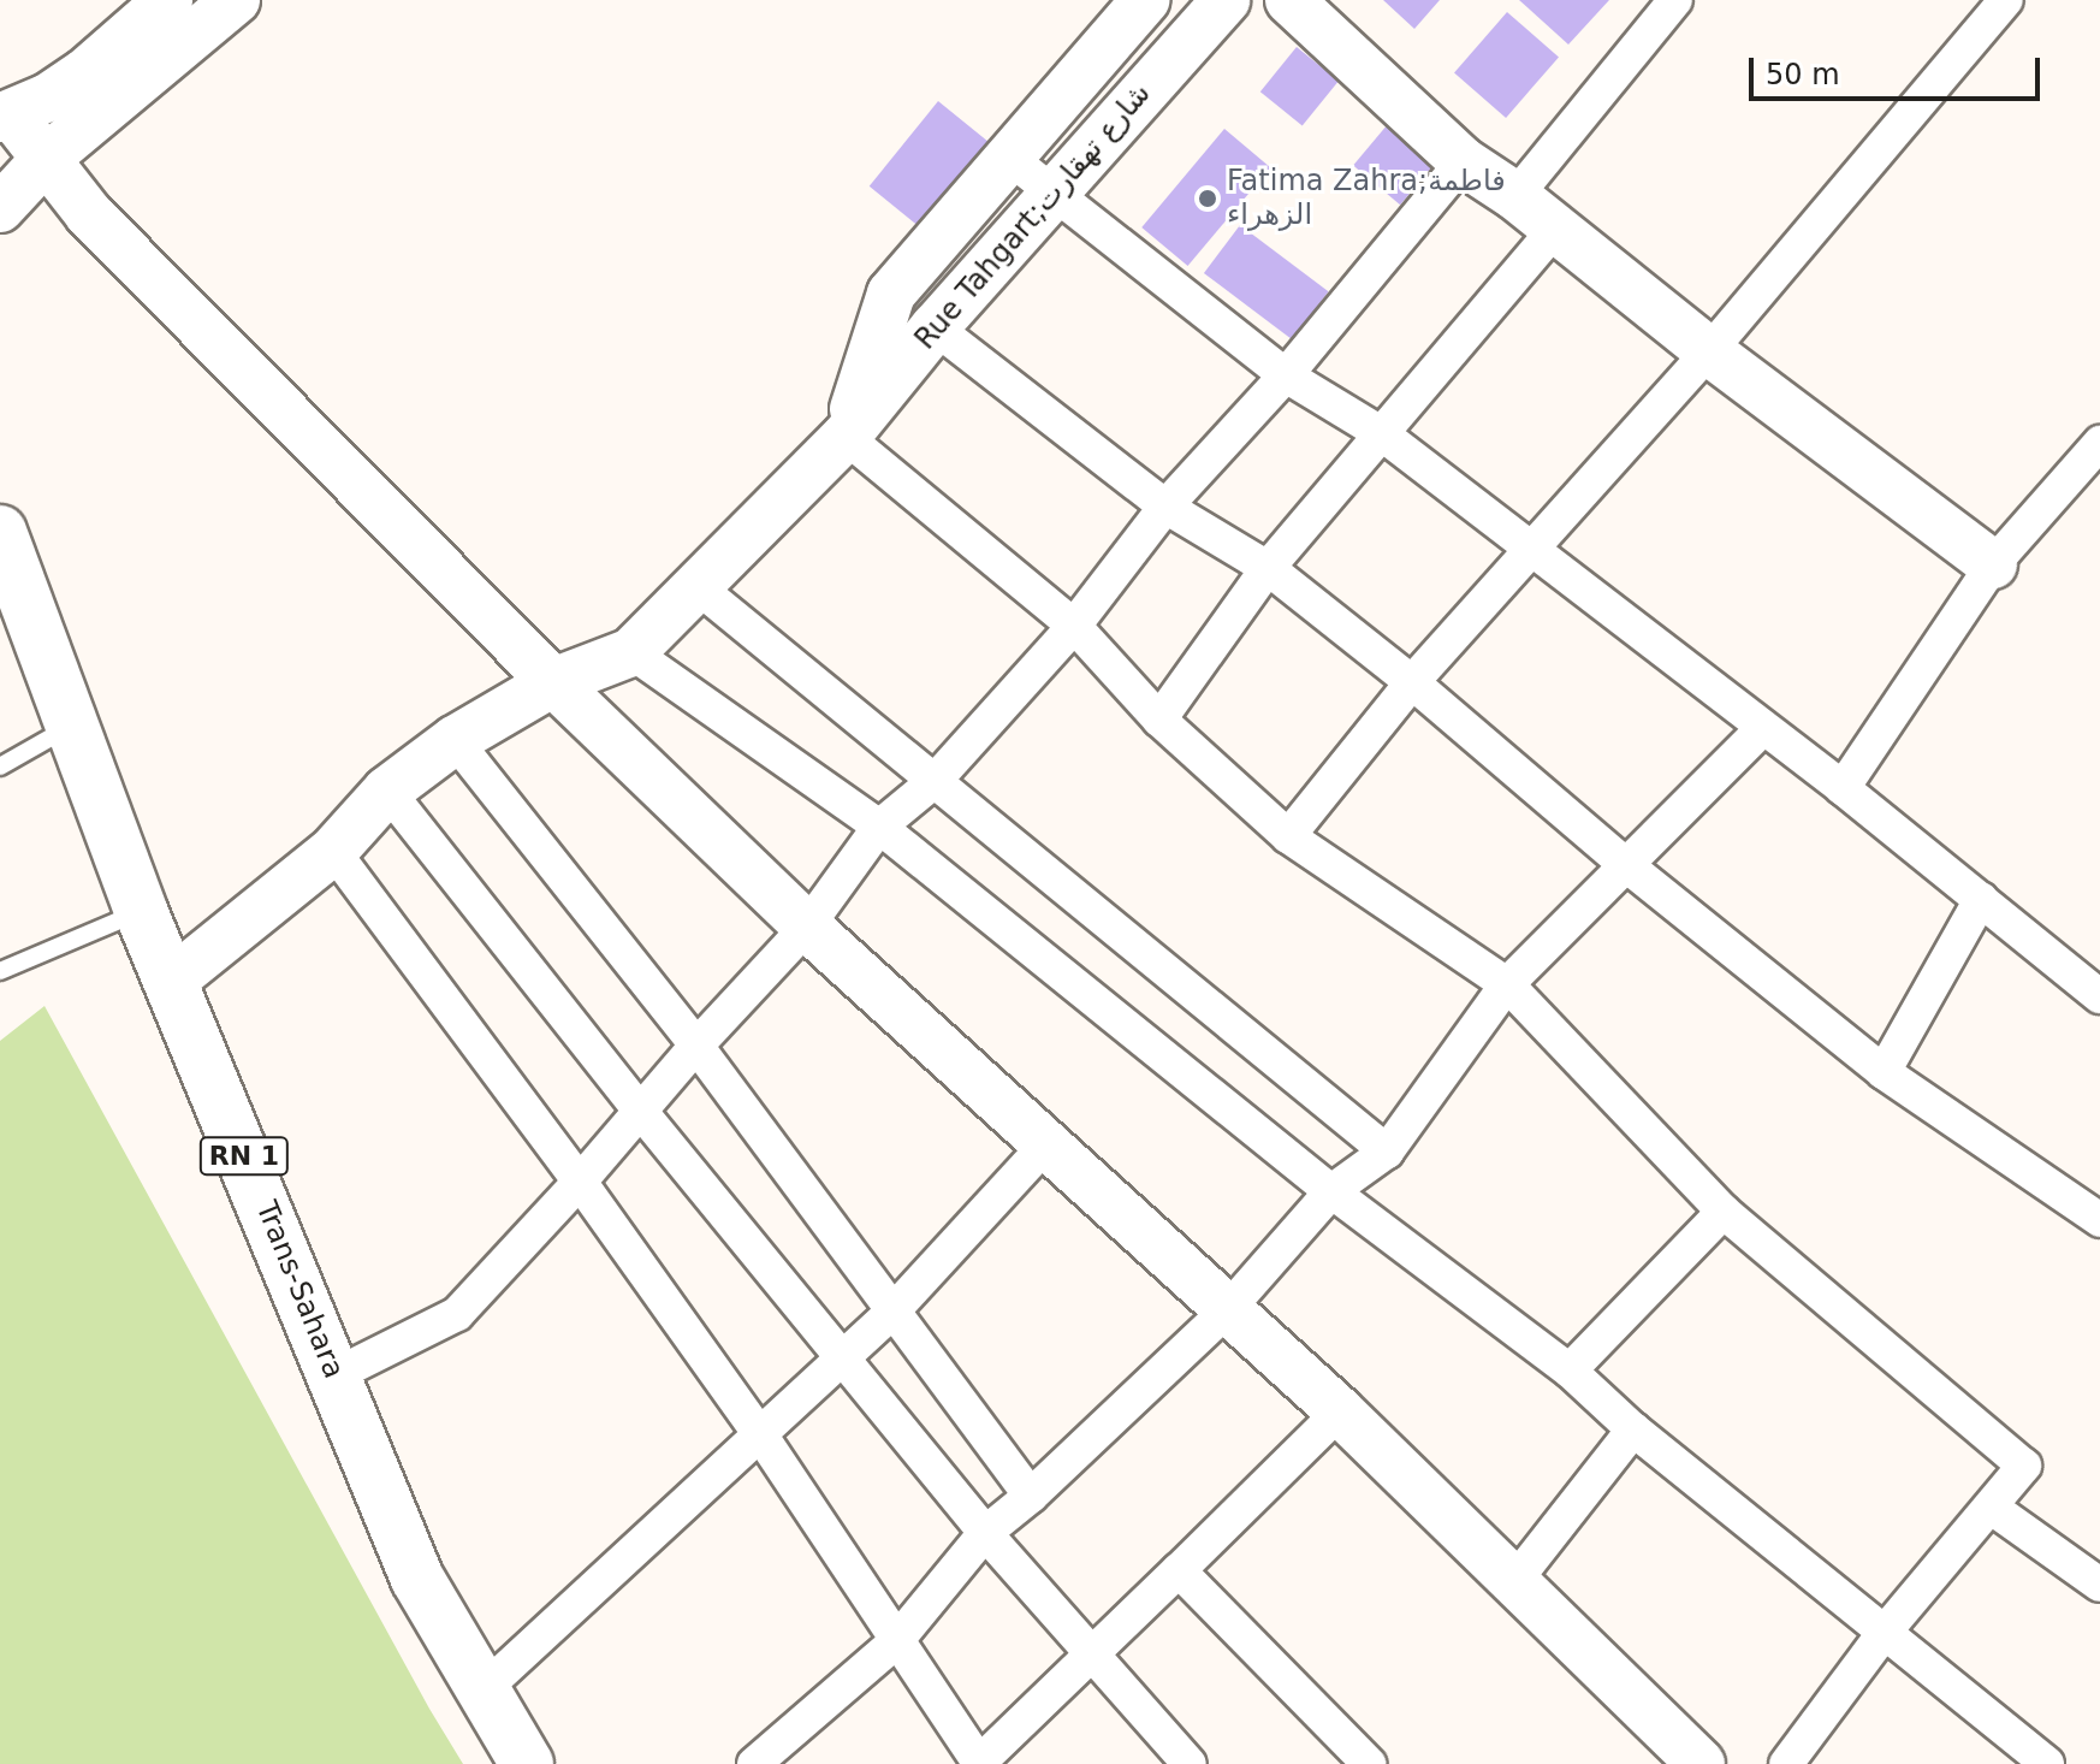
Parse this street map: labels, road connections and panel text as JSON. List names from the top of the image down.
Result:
{
  "streets": {
    "main road": ["RN 1", "Trans-Sahara"],
    "street": ["Rue Tahgart;شارع تهقارت"]
  },
  "crossings": [
    ["Rue Tahgart;شارع تهقارت", "Trans-Sahara"]
  ],
  "places": ["Fatima Zahra;فاطمة الزهراء"],
  "scale_bar": "50 m"
}
